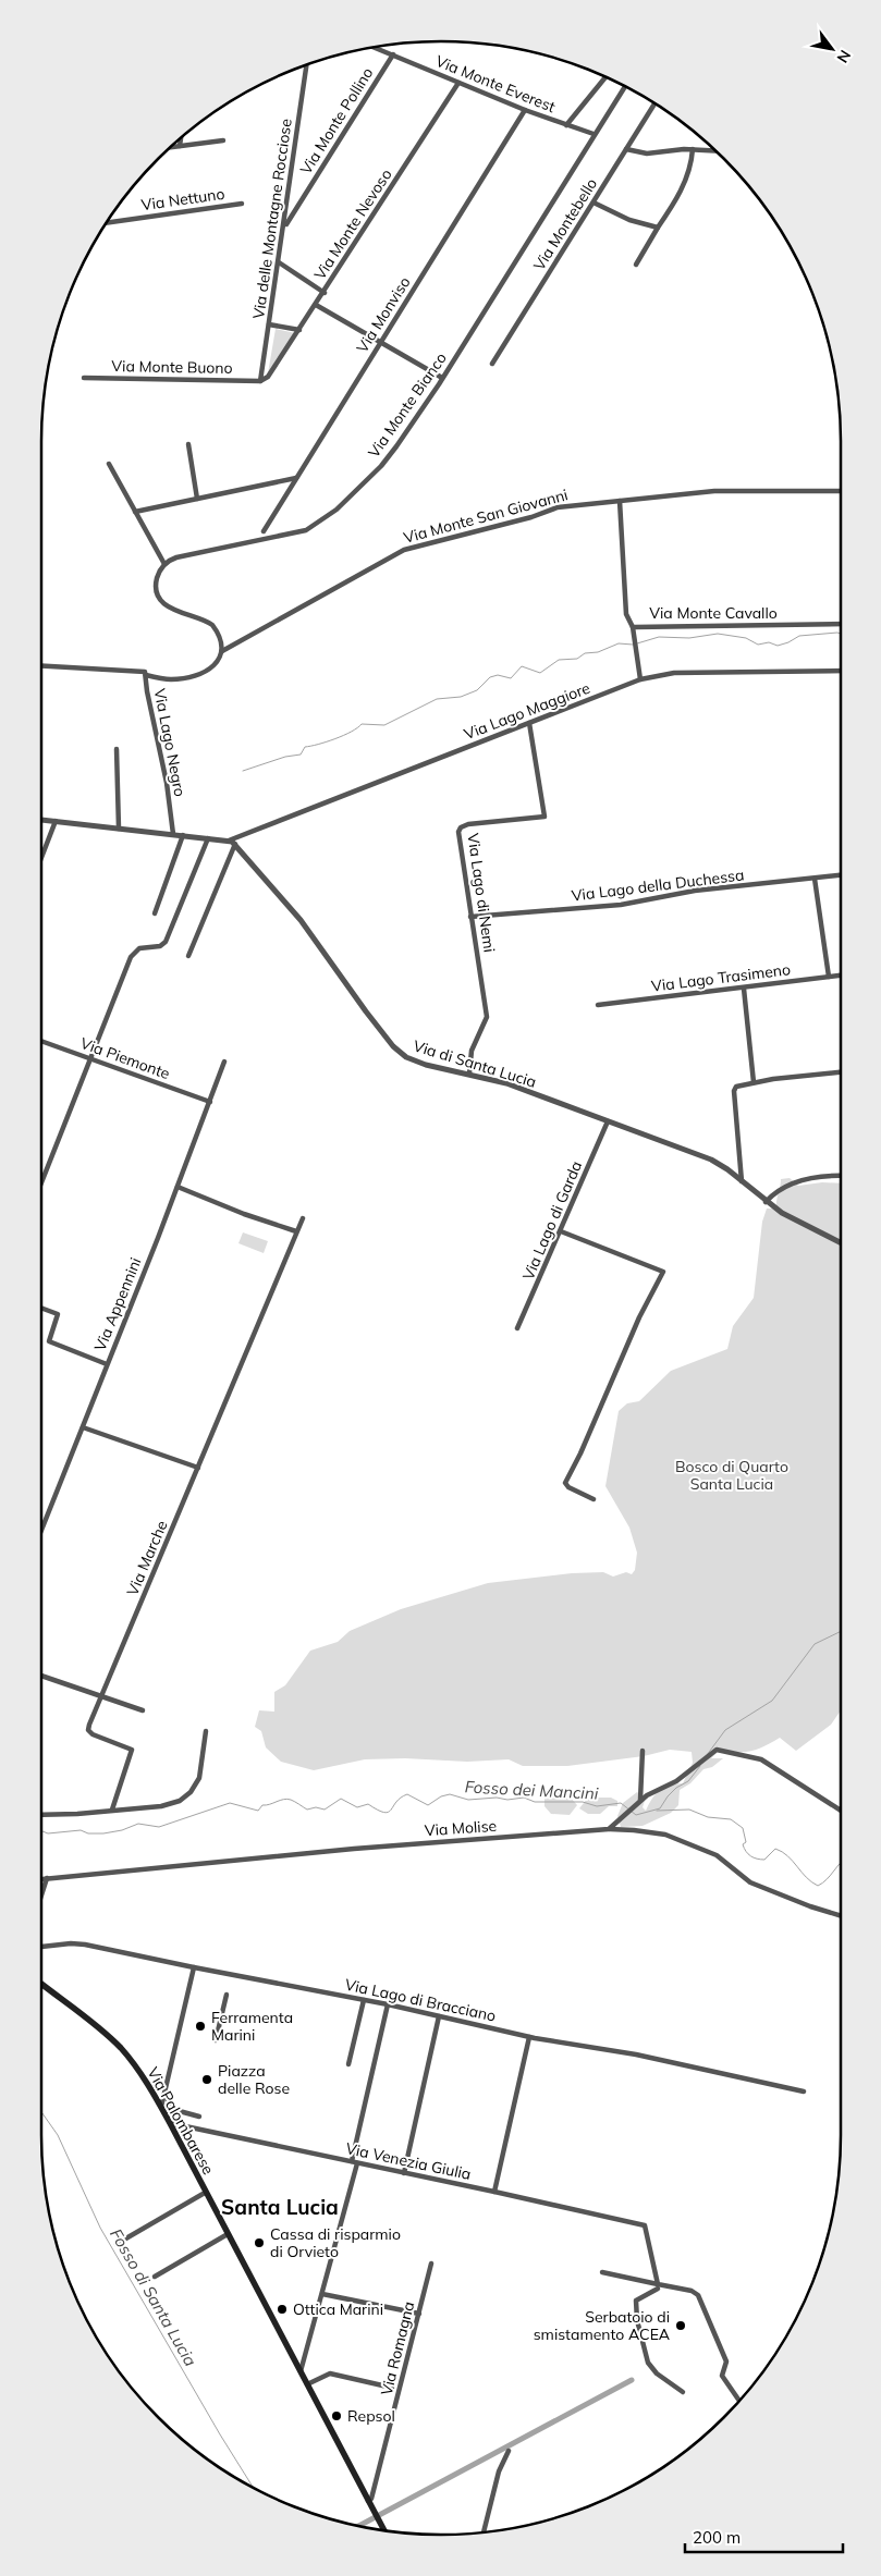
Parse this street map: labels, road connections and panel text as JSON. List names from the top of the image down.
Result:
{
  "streets": {
    "main road": ["Via Palombarese"],
    "street": [
      "Via Monte Everest",
      "Via Monte Pollino",
      "Via Nettuno",
      "Via delle Montagne Rocciose",
      "Via Monte Nevoso",
      "Via Montebello",
      "Via Monviso",
      "Via Monte Buono",
      "Via Monte Bianco",
      "Via Monte San Giovanni",
      "Via Monte Cavallo",
      "Via Lago Maggiore",
      "Via Lago Negro",
      "Via Lago della Duchessa",
      "Via Lago di Nemi",
      "Via Lago Trasimeno",
      "Via Piemonte",
      "Via di Santa Lucia",
      "Via Lago di Garda",
      "Via Appennini",
      "Via Marche",
      "Via Molise",
      "Via Lago di Bracciano",
      "Via Venezia Giulia",
      "Via Romagna"
    ]
  },
  "crossings": [
    ["Via Monte Everest", "Via Monte Pollino"],
    ["Via Monte Everest", "Via Monte Nevoso"],
    ["Via Monte Everest", "Via Monviso"],
    ["Via Monte Everest", "Via Monte Bianco"],
    ["Via Monte Pollino", "Via delle Montagne Rocciose"],
    ["Via delle Montagne Rocciose", "Via Monte Nevoso"],
    ["Via delle Montagne Rocciose", "Via Monte Buono"],
    ["Via Monte Nevoso", "Via Monte Buono"],
    ["Via Monte Cavallo", "Via Lago Maggiore"],
    ["Via Lago Maggiore", "Via Lago di Nemi"],
    ["Via Lago Maggiore", "Via di Santa Lucia"],
    ["Via Lago Negro", "Via di Santa Lucia"],
    ["Via Lago della Duchessa", "Via Lago di Nemi"],
    ["Via Lago di Nemi", "Via di Santa Lucia"],
    ["Via Piemonte", "Via Appennini"],
    ["Via di Santa Lucia", "Via Lago di Garda"],
    ["Via Palombarese", "Via Venezia Giulia"],
    ["Via Palombarese", "Via Romagna"]
  ],
  "districts": ["Santa Lucia"],
  "water": ["Fosso dei Mancini", "Fosso di Santa Lucia"],
  "parks": ["Bosco di Quarto Santa Lucia"],
  "places": [
    "Ferramenta Marini",
    "Piazza delle Rose",
    "Cassa di risparmio di Orvieto",
    "Ottica Marini",
    "Serbatoio di smistamento ACEA",
    "Repsol"
  ],
  "scale_bar": "200 m",
  "north": "bottom right"
}
